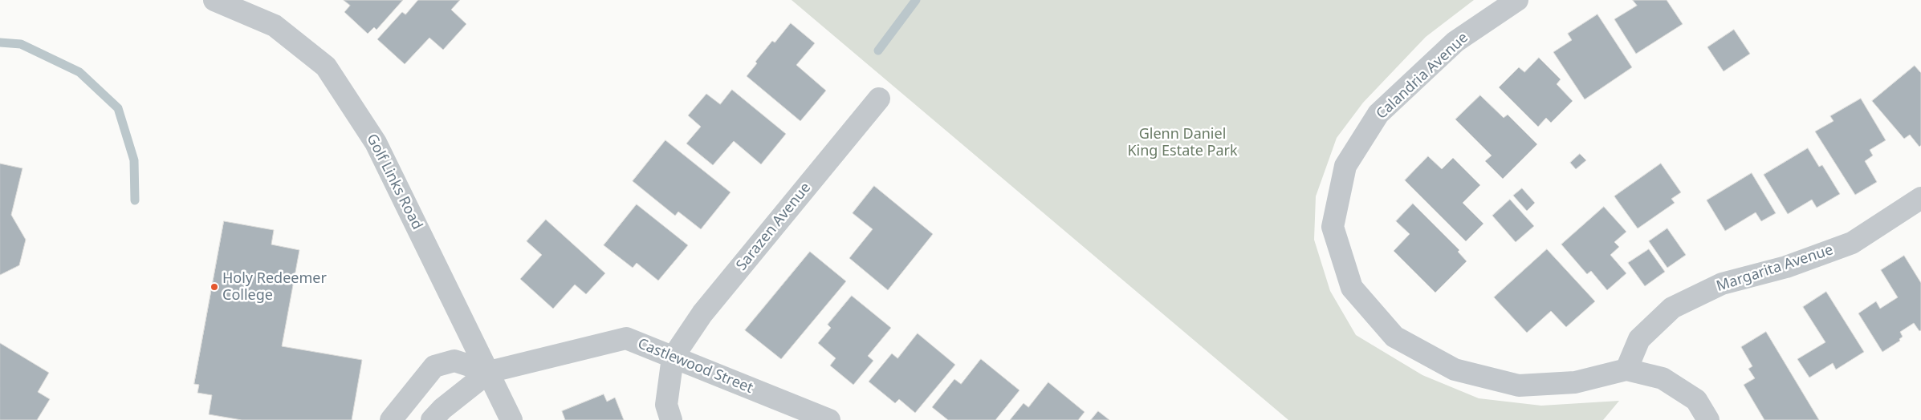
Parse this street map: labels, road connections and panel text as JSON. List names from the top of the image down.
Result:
{
  "streets": {
    "street": [
      "Calandria Avenue",
      "Golf Links Road",
      "Sarazen Avenue",
      "Margarita Avenue",
      "Castlewood Street"
    ]
  },
  "crossings": [
    ["Calandria Avenue", "Margarita Avenue"],
    ["Golf Links Road", "Castlewood Street"],
    ["Sarazen Avenue", "Castlewood Street"]
  ],
  "parks": ["Glenn Daniel King Estate Park"],
  "places": ["Holy Redeemer College"]
}
